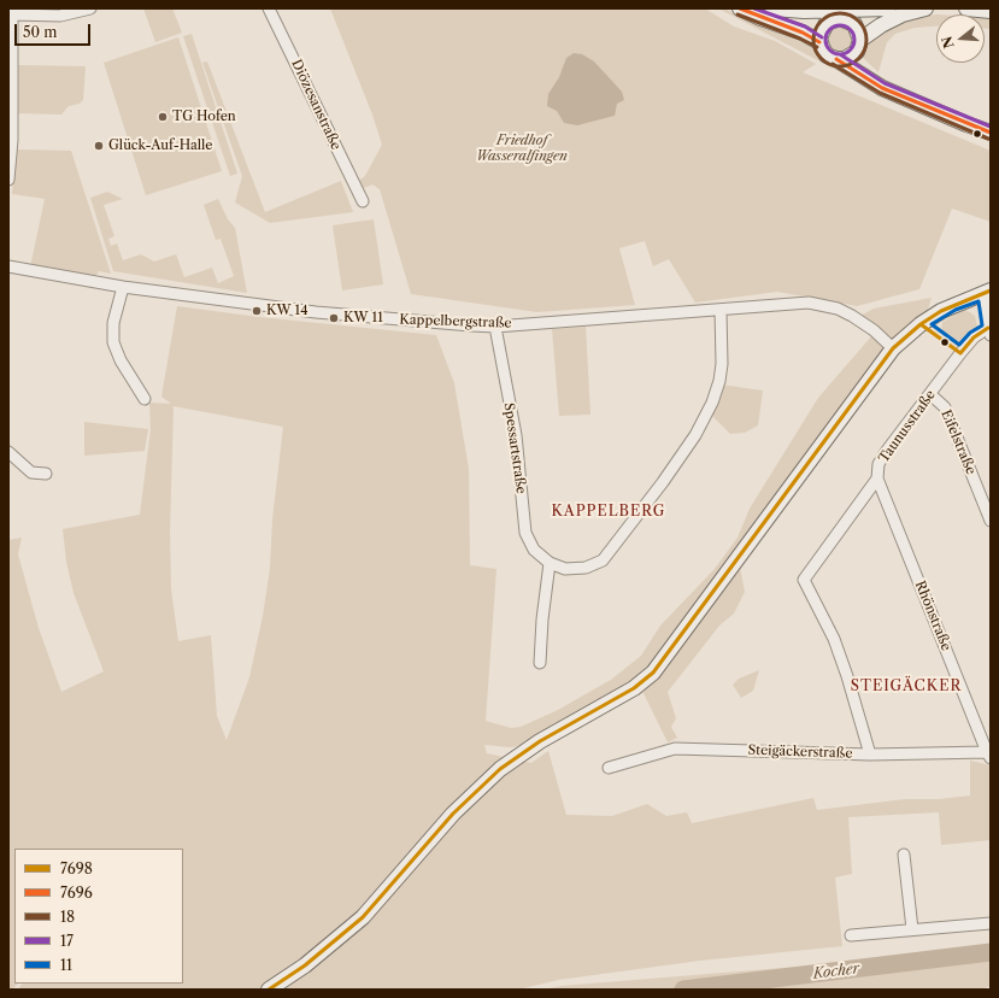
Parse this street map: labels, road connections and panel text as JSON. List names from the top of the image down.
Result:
{
  "streets": {
    "street": [
      "Diözesanstraße",
      "Kappelbergstraße",
      "Taunusstraße",
      "Eifelstraße",
      "Spessartstraße",
      "Rhönstraße",
      "Steigäckerstraße"
    ]
  },
  "crossings": [
    ["Kappelbergstraße", "Spessartstraße"],
    ["Taunusstraße", "Eifelstraße"],
    ["Taunusstraße", "Rhönstraße"],
    ["Taunusstraße", "Steigäckerstraße"],
    ["Rhönstraße", "Steigäckerstraße"]
  ],
  "districts": ["KAPPELBERG", "STEIGÄCKER"],
  "water": ["Kocher"],
  "parks": ["Friedhof Wasseralfingen"],
  "places": [
    "TG Hofen",
    "Glück-Auf-Halle",
    "KW 14",
    "KW 11"
  ],
  "lines": [
    "transit line 7696",
    "transit line 17",
    "transit line 18",
    "transit line 7698",
    "transit line 11"
  ],
  "legend": [
    "7698",
    "7696",
    "18",
    "17",
    "11"
  ],
  "scale_bar": "50 m",
  "north": "left"
}
